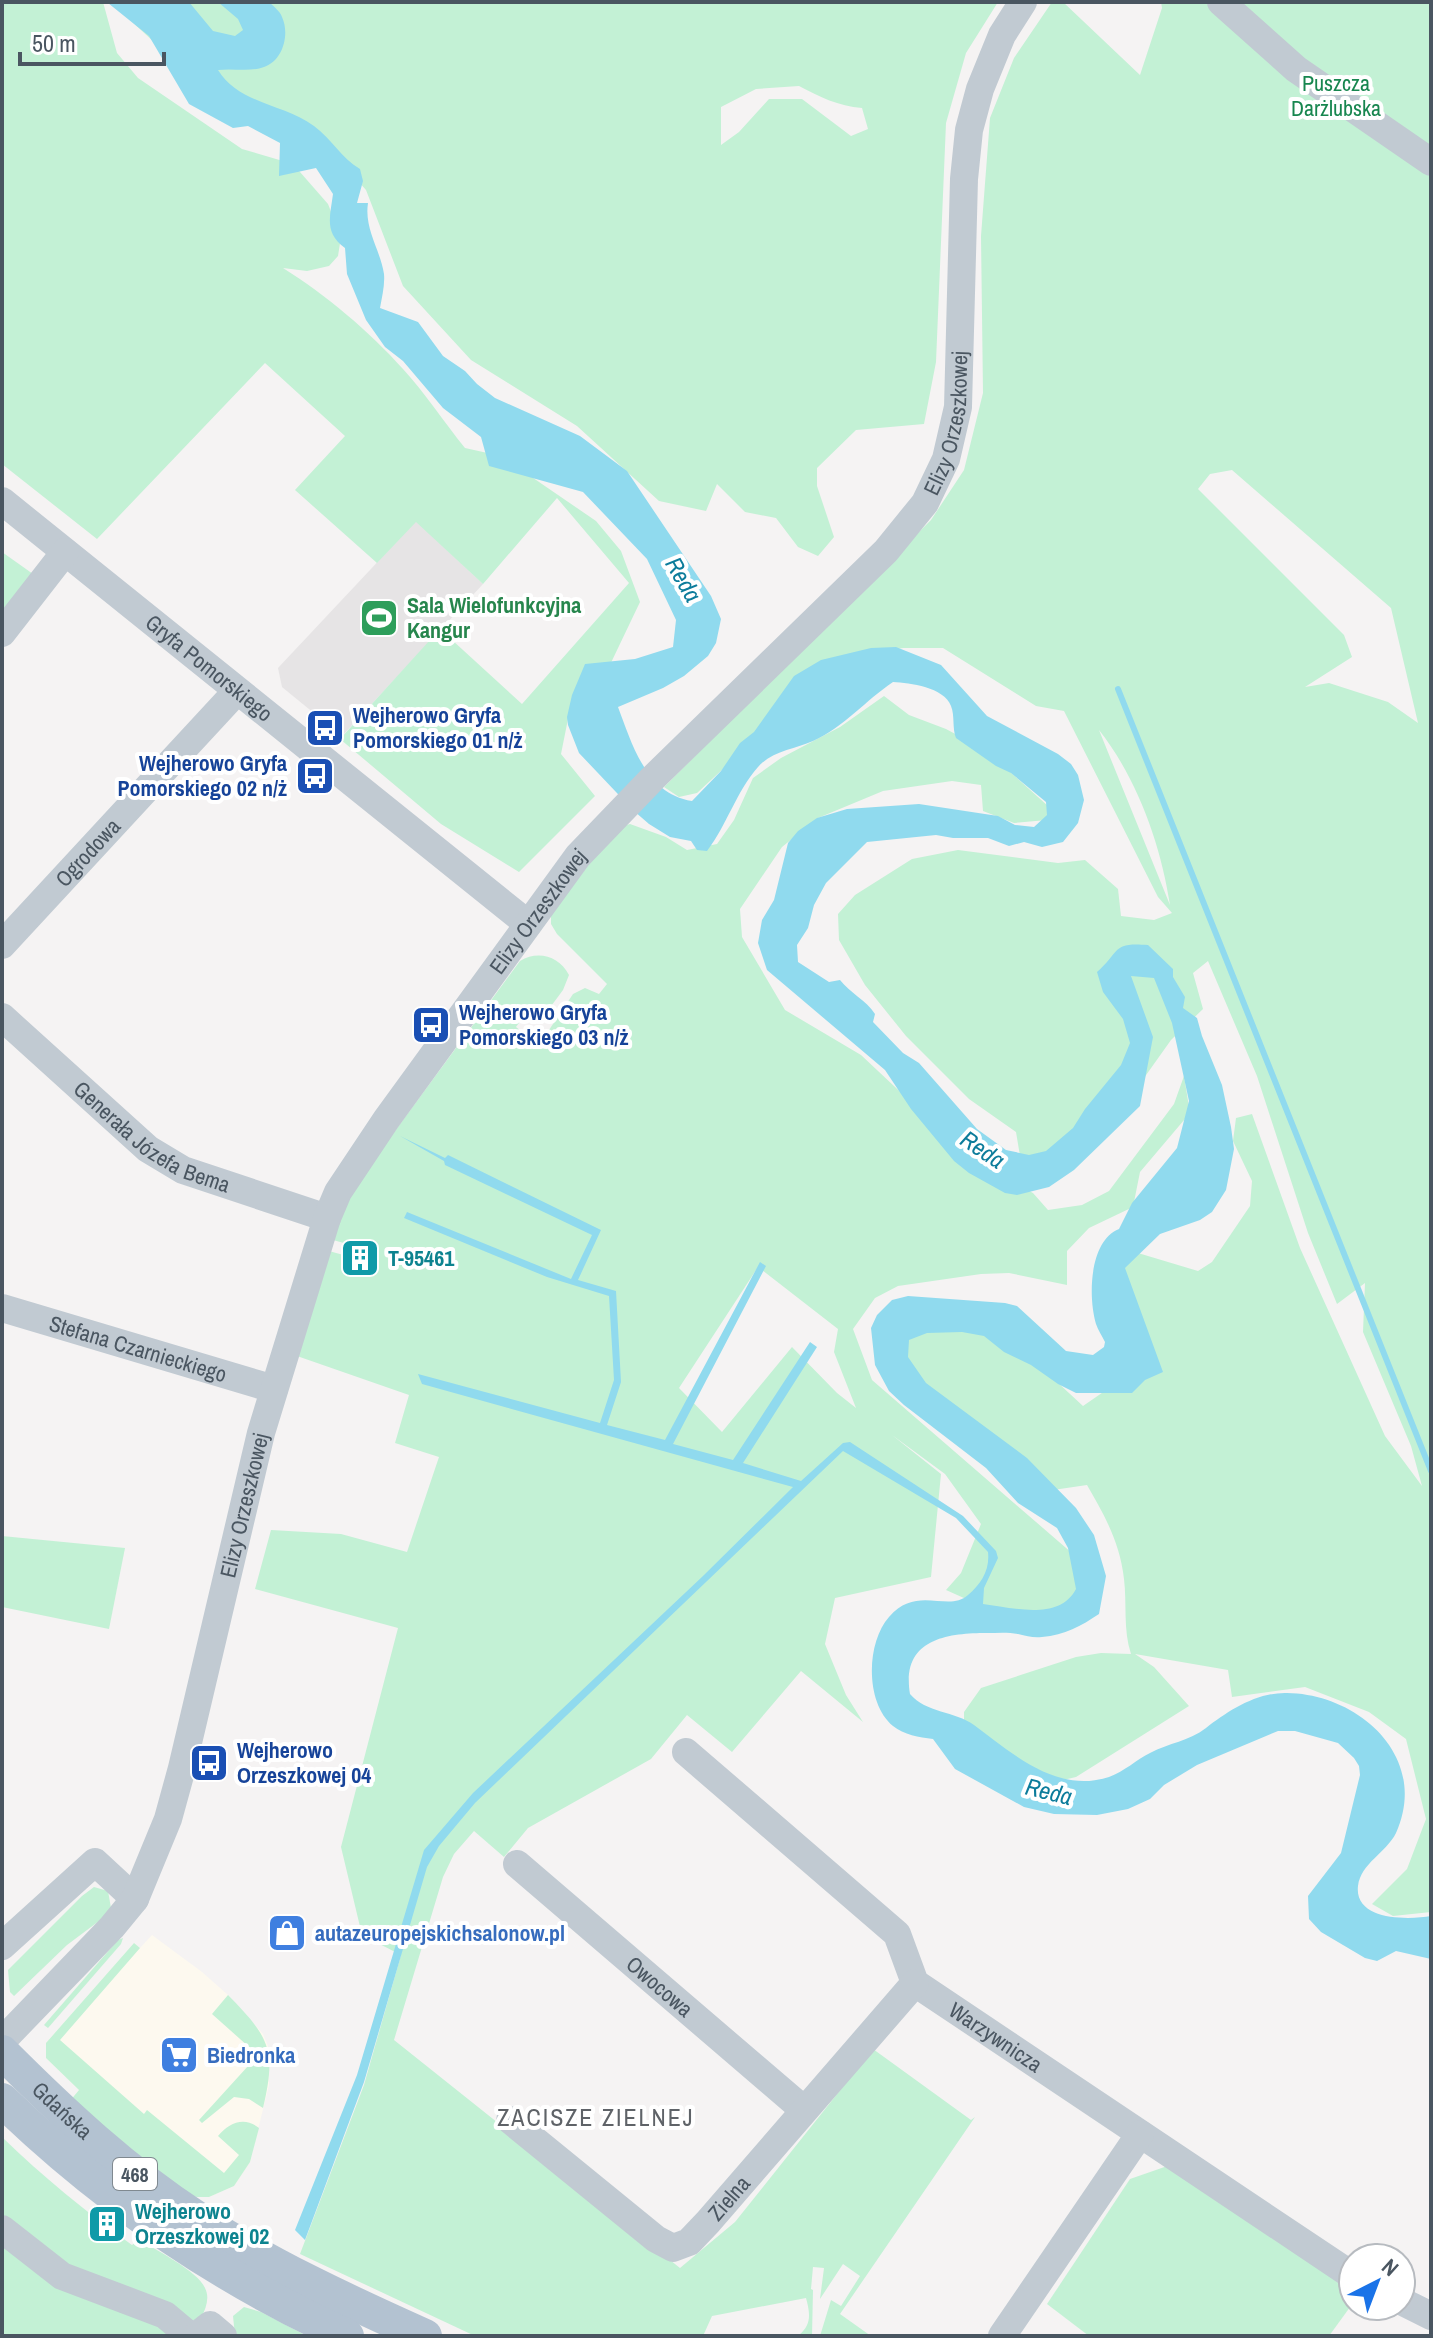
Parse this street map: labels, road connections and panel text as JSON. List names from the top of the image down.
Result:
{
  "streets": {
    "main road": ["Gdańska", "468"],
    "street": [
      "Elizy Orzeszkowej",
      "Gryfa Pomorskiego",
      "Ogrodowa",
      "Generała Józefa Bema",
      "Stefana Czarnieckiego",
      "Owocowa",
      "Warzywnicza",
      "Zielna"
    ]
  },
  "crossings": [
    ["Elizy Orzeszkowej", "Gryfa Pomorskiego"],
    ["Elizy Orzeszkowej", "Generała Józefa Bema"],
    ["Elizy Orzeszkowej", "Stefana Czarnieckiego"],
    ["Gryfa Pomorskiego", "Ogrodowa"],
    ["Owocowa", "Zielna"],
    ["Warzywnicza", "Zielna"]
  ],
  "districts": ["ZACISZE ZIELNEJ"],
  "water": ["Reda"],
  "parks": ["Puszcza Darżlubska"],
  "places": {
    "sports": ["Sala Wielofunkcyjna Kangur"],
    "bus stop": [
      "Wejherowo Gryfa Pomorskiego 01 n/ż",
      "Wejherowo Gryfa Pomorskiego 02 n/ż",
      "Wejherowo Gryfa Pomorskiego 03 n/ż",
      "Wejherowo Orzeszkowej 04"
    ],
    "building": ["T-95461", "Wejherowo Orzeszkowej 02"],
    "shop": ["autazeuropejskichsalonow.pl"],
    "supermarket": ["Biedronka"]
  },
  "scale_bar": "50 m",
  "north": "top right"
}
